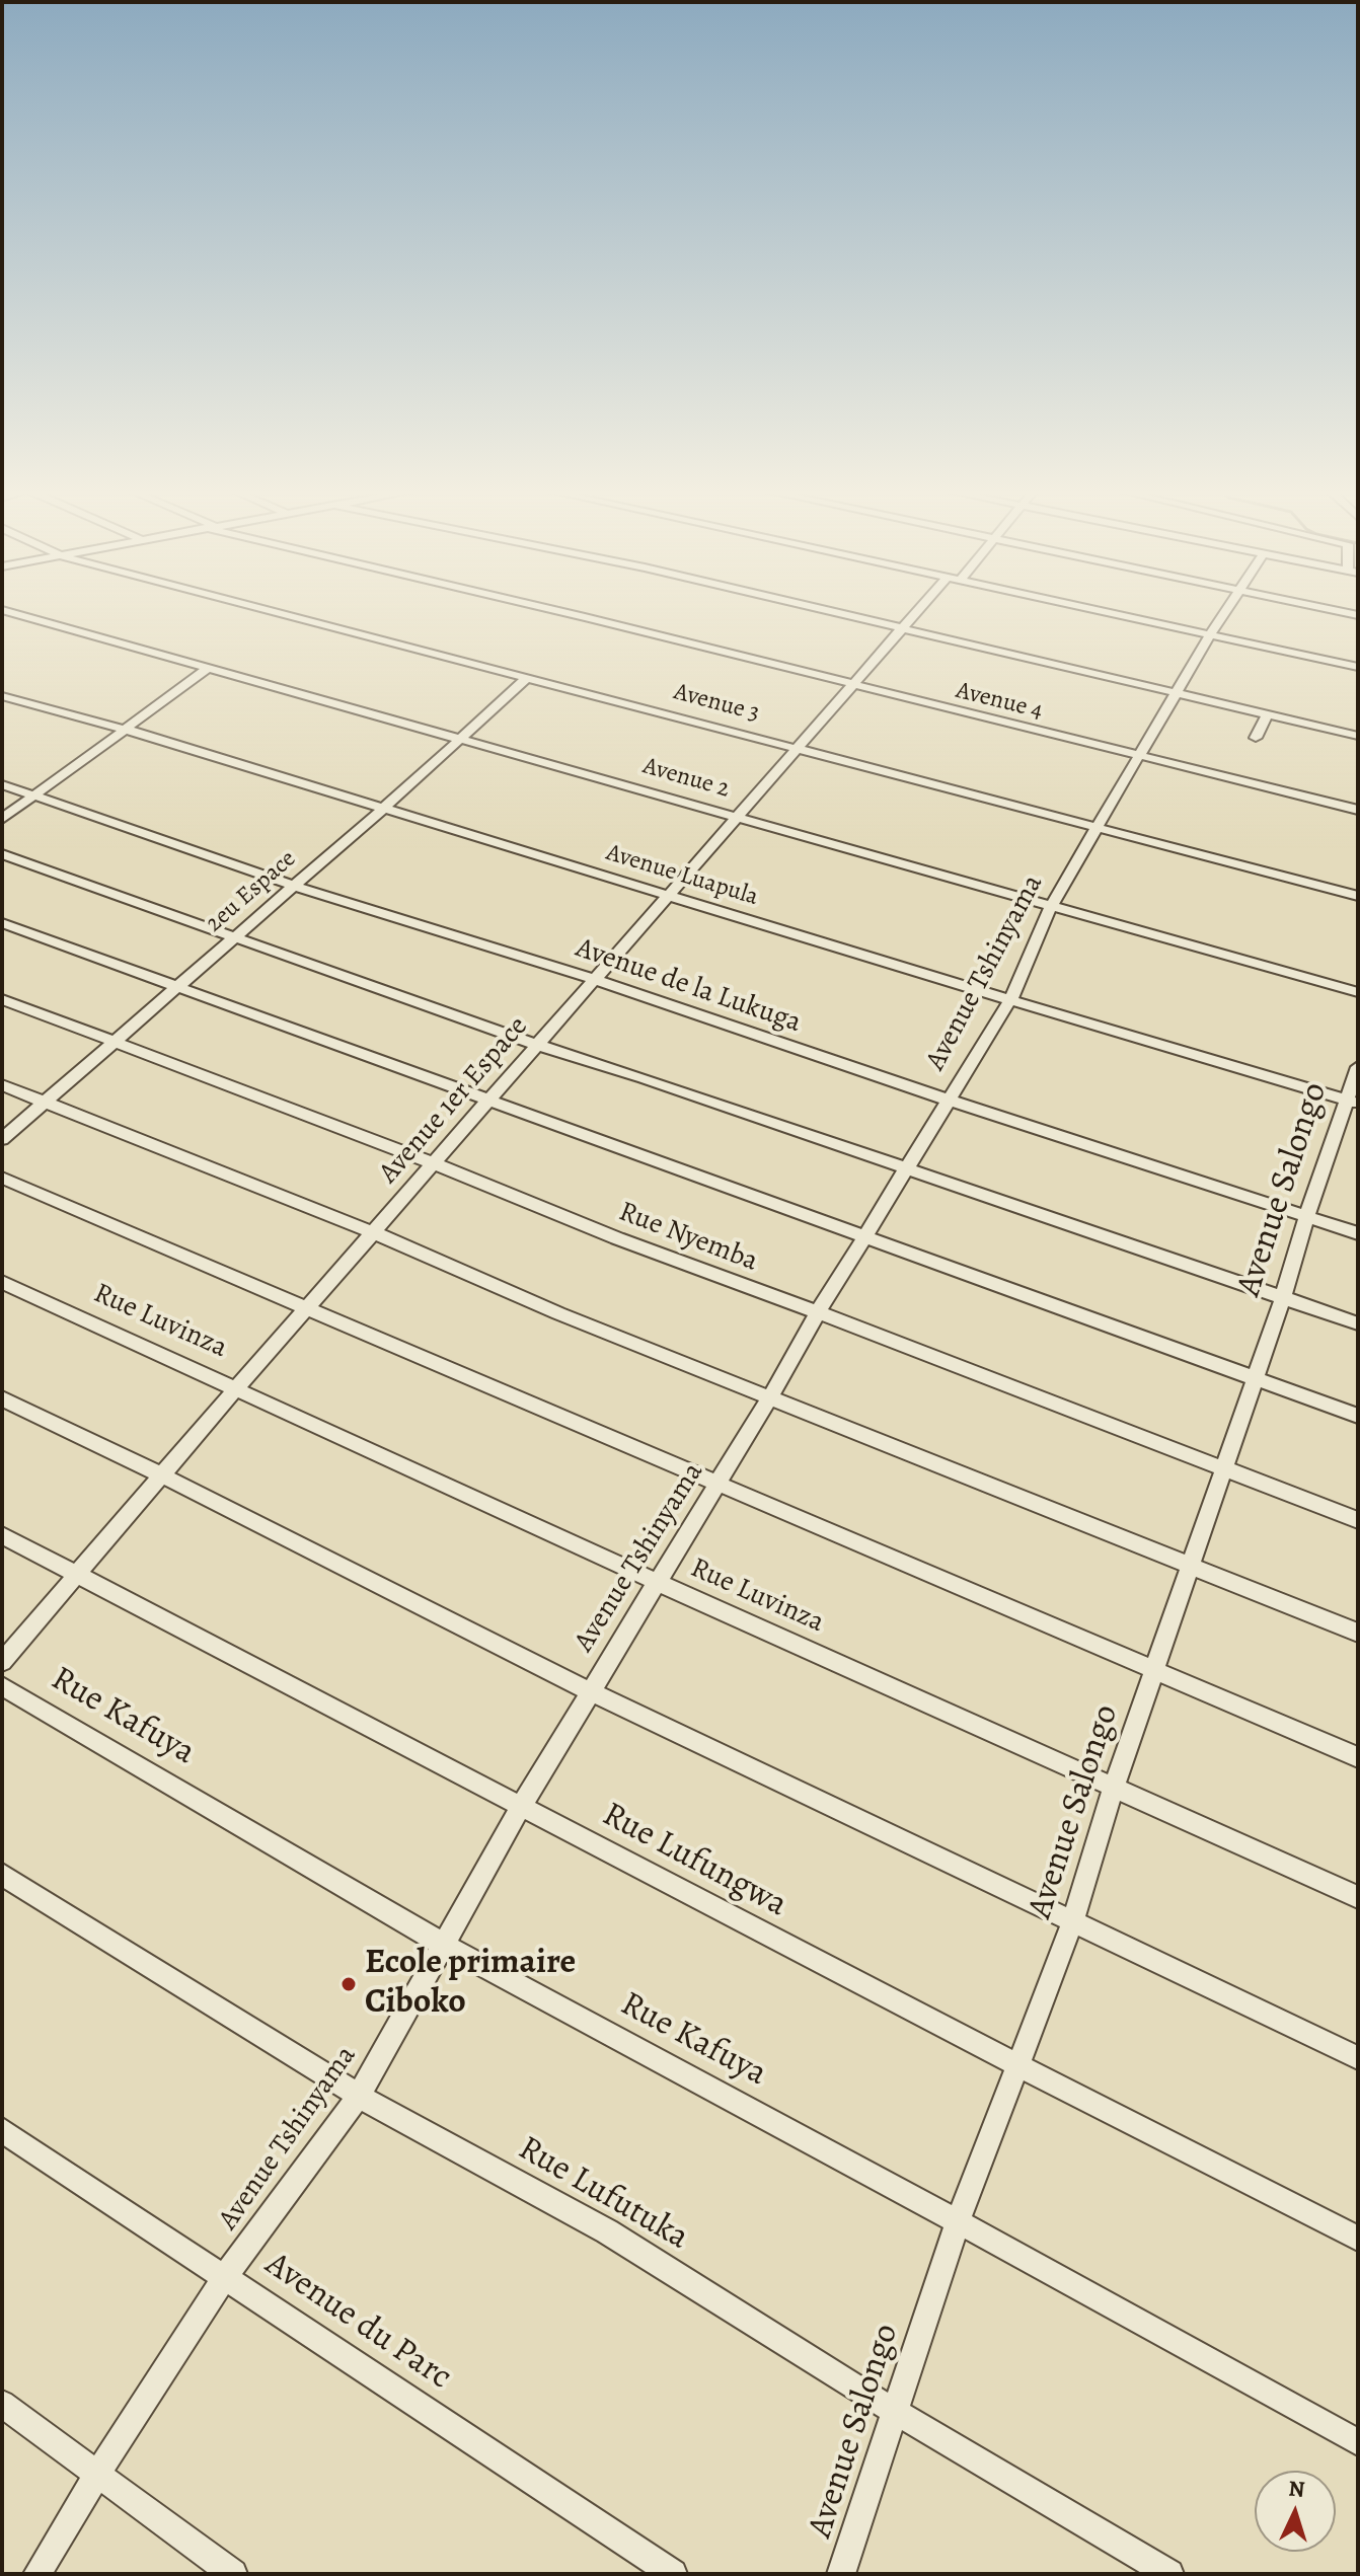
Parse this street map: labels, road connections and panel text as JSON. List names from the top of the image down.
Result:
{
  "streets": {
    "street": [
      "Avenue 4",
      "Avenue 3",
      "Avenue 2",
      "Avenue Luapula",
      "2eu Espace",
      "Avenue Tshinyama",
      "Avenue de la Lukuga",
      "Avenue 1er Espace",
      "Avenue Salongo",
      "Rue Nyemba",
      "Rue Luvinza",
      "Rue Kafuya",
      "Rue Lufungwa",
      "Rue Lufutuka",
      "Avenue du Parc"
    ]
  },
  "crossings": [
    ["Avenue 4", "Avenue Tshinyama"],
    ["Avenue 4", "Avenue 1er Espace"],
    ["Avenue 3", "2eu Espace"],
    ["Avenue 3", "Avenue Tshinyama"],
    ["Avenue 3", "Avenue 1er Espace"],
    ["Avenue 2", "2eu Espace"],
    ["Avenue 2", "Avenue Tshinyama"],
    ["Avenue 2", "Avenue 1er Espace"],
    ["Avenue Luapula", "2eu Espace"],
    ["Avenue Luapula", "Avenue Tshinyama"],
    ["Avenue Luapula", "Avenue 1er Espace"],
    ["Avenue Luapula", "Avenue Salongo"],
    ["2eu Espace", "Avenue de la Lukuga"],
    ["2eu Espace", "Rue Nyemba"],
    ["Avenue Tshinyama", "Avenue de la Lukuga"],
    ["Avenue Tshinyama", "Rue Nyemba"],
    ["Avenue Tshinyama", "Rue Luvinza"],
    ["Avenue Tshinyama", "Rue Kafuya"],
    ["Avenue Tshinyama", "Rue Lufungwa"],
    ["Avenue Tshinyama", "Rue Lufutuka"],
    ["Avenue Tshinyama", "Avenue du Parc"],
    ["Avenue de la Lukuga", "Avenue 1er Espace"],
    ["Avenue de la Lukuga", "Avenue Salongo"],
    ["Avenue 1er Espace", "Rue Nyemba"],
    ["Avenue 1er Espace", "Rue Luvinza"],
    ["Avenue 1er Espace", "Rue Lufungwa"],
    ["Avenue Salongo", "Rue Nyemba"],
    ["Avenue Salongo", "Rue Luvinza"],
    ["Avenue Salongo", "Rue Kafuya"],
    ["Avenue Salongo", "Rue Lufungwa"],
    ["Avenue Salongo", "Rue Lufutuka"]
  ],
  "places": ["Ecole primaire Ciboko"],
  "north": "top"
}
